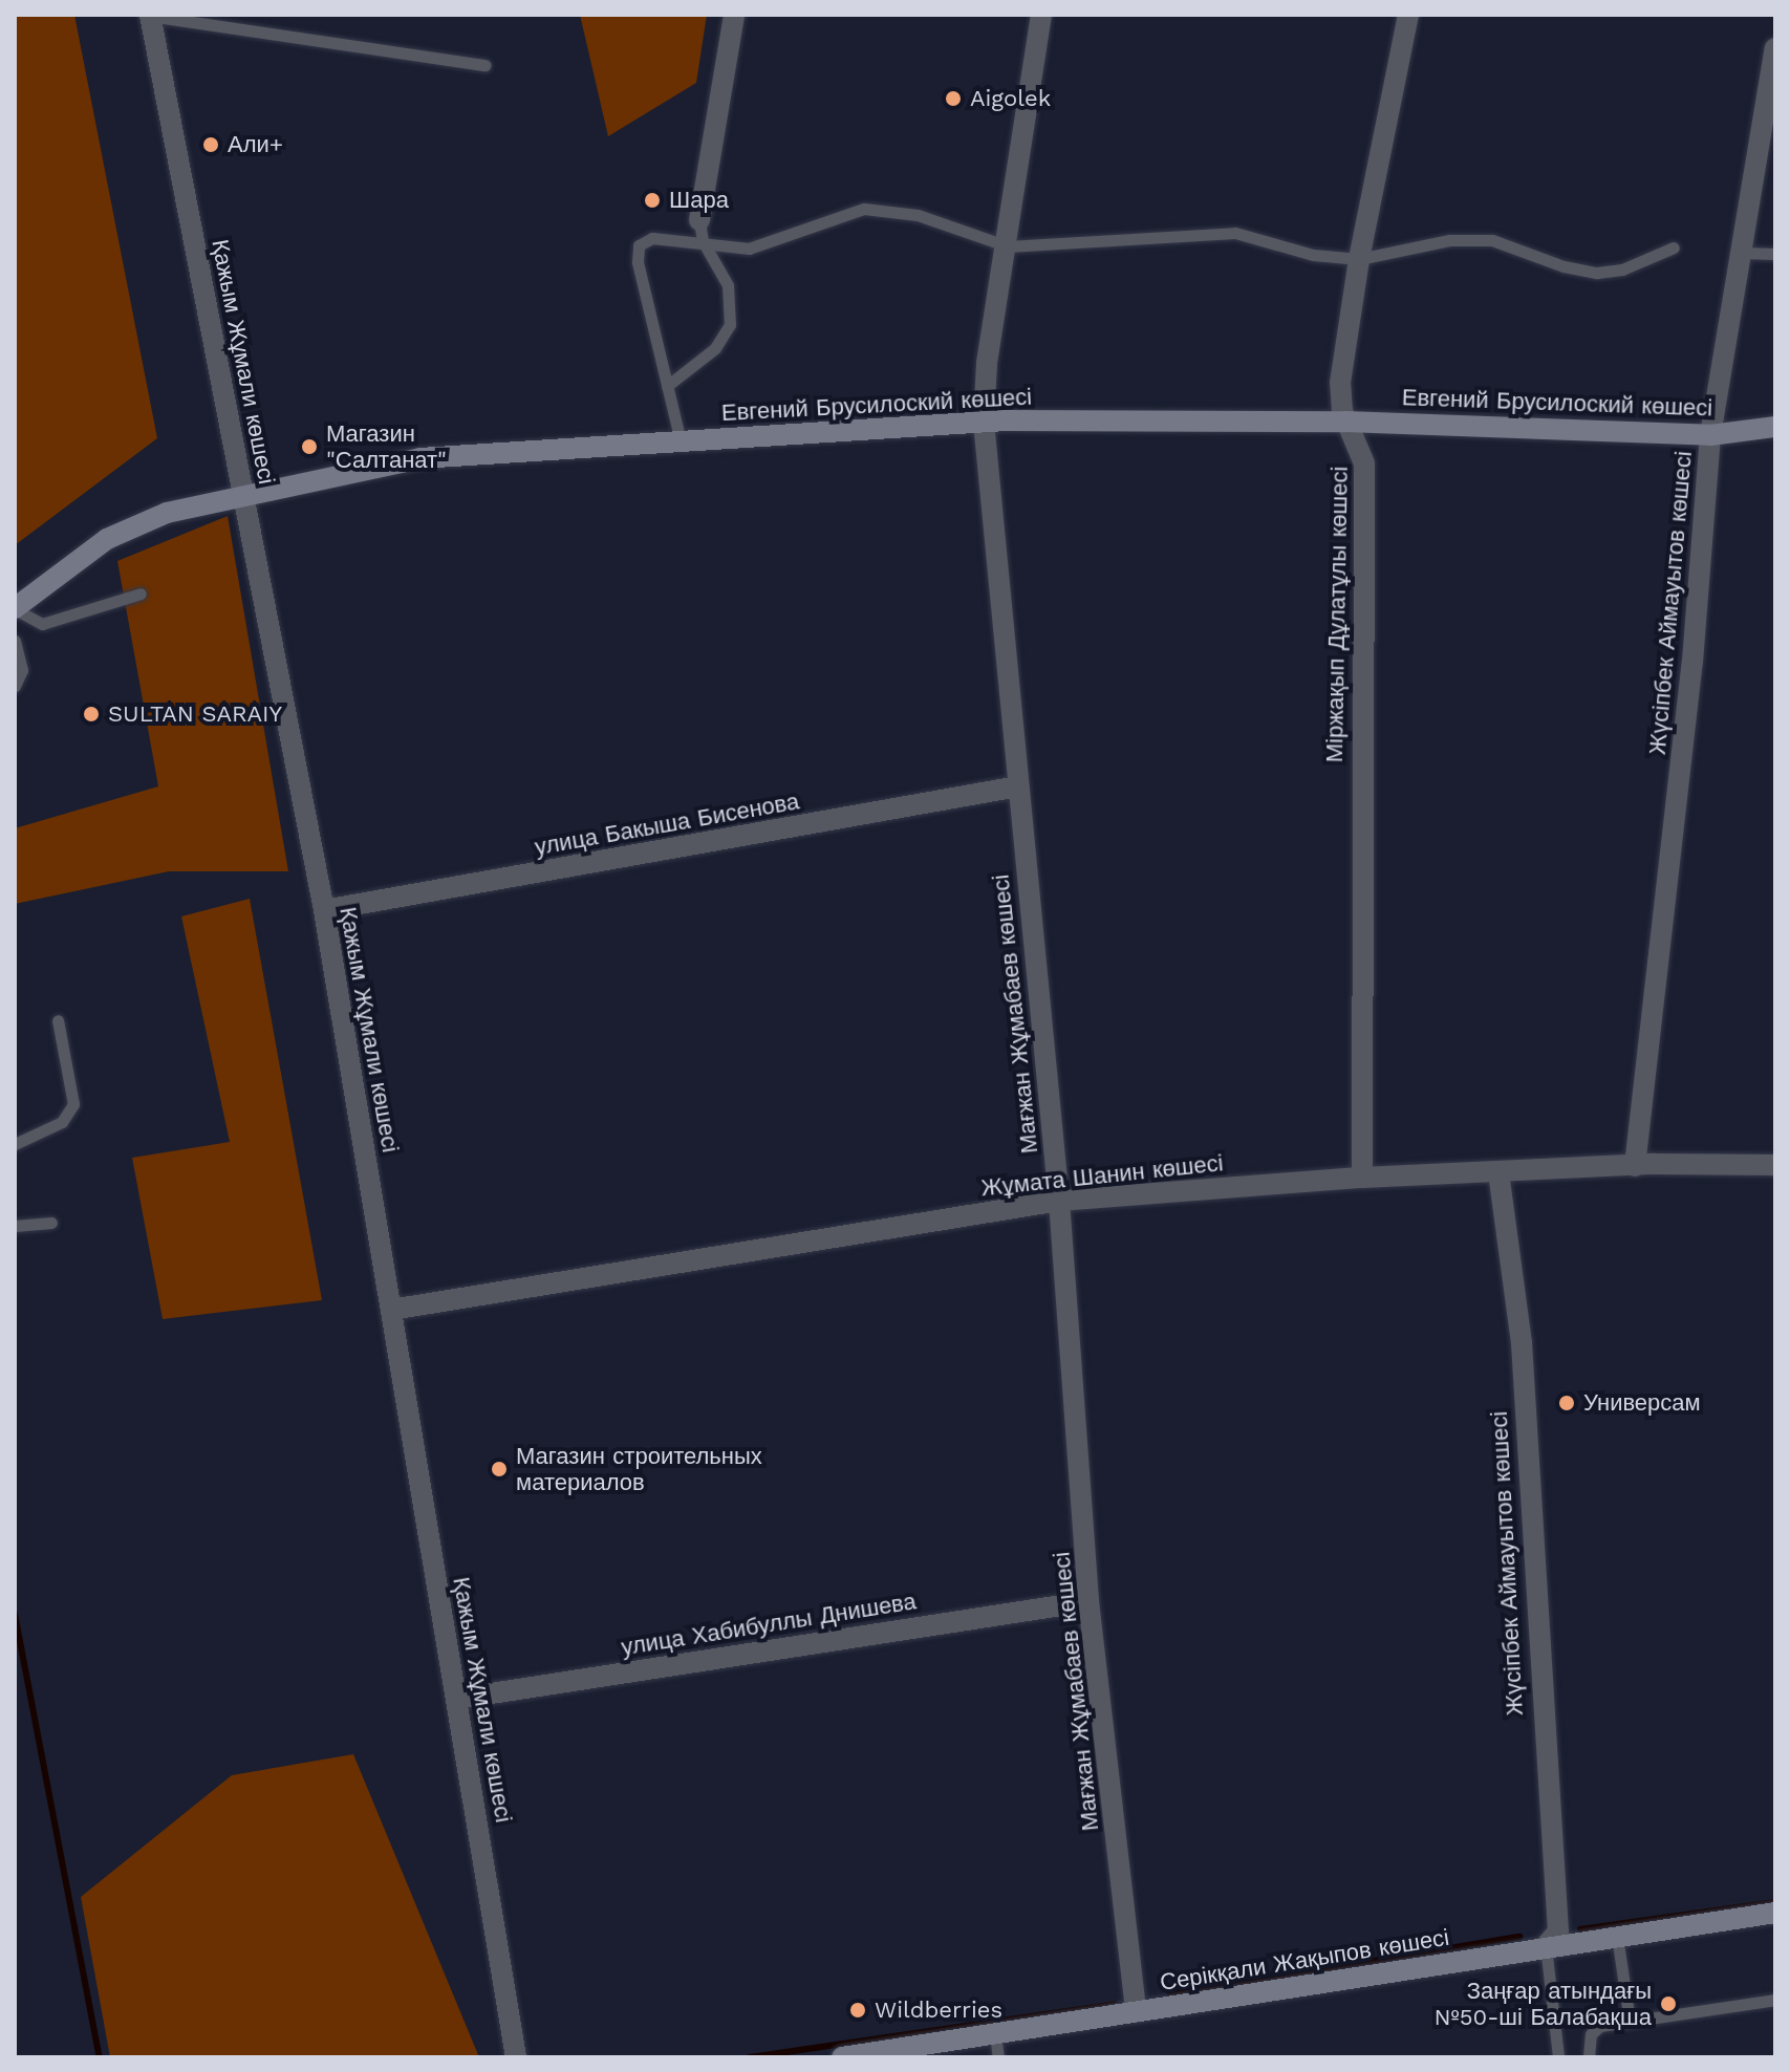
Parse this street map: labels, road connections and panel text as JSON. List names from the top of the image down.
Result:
{
  "streets": {
    "main road": ["Евгений Брусилоский көшесі", "Серікқали Жақыпов көшесі"],
    "street": [
      "Қажым Жұмали көшесі",
      "Жүсіпбек Аймауытов көшесі",
      "Міржақып Дұлатұлы көшесі",
      "улица Бакыша Бисенова",
      "Мағжан Жұмабаев көшесі",
      "Жұмата Шанин көшесі",
      "улица Хабибуллы Днишева"
    ]
  },
  "crossings": [
    ["Қажым Жұмали көшесі", "Евгений Брусилоский көшесі"],
    ["Қажым Жұмали көшесі", "улица Бакыша Бисенова"],
    ["Қажым Жұмали көшесі", "Жұмата Шанин көшесі"],
    ["Қажым Жұмали көшесі", "улица Хабибуллы Днишева"],
    ["Евгений Брусилоский көшесі", "Жүсіпбек Аймауытов көшесі"],
    ["Евгений Брусилоский көшесі", "Міржақып Дұлатұлы көшесі"],
    ["Евгений Брусилоский көшесі", "Мағжан Жұмабаев көшесі"],
    ["Жүсіпбек Аймауытов көшесі", "Жұмата Шанин көшесі"],
    ["Жүсіпбек Аймауытов көшесі", "Серікқали Жақыпов көшесі"],
    ["Міржақып Дұлатұлы көшесі", "Жұмата Шанин көшесі"],
    ["улица Бакыша Бисенова", "Мағжан Жұмабаев көшесі"],
    ["Мағжан Жұмабаев көшесі", "Жұмата Шанин көшесі"],
    ["Мағжан Жұмабаев көшесі", "улица Хабибуллы Днишева"],
    ["Мағжан Жұмабаев көшесі", "Серікқали Жақыпов көшесі"]
  ],
  "places": [
    "Aigolek",
    "Али+",
    "Шара",
    "Магазин \"Салтанат\"",
    "SULTAN SARAIY",
    "Универсам",
    "Магазин строительных материалов",
    "Заңғар атындағы №50-ші Балабақша",
    "Wildberries"
  ]
}
